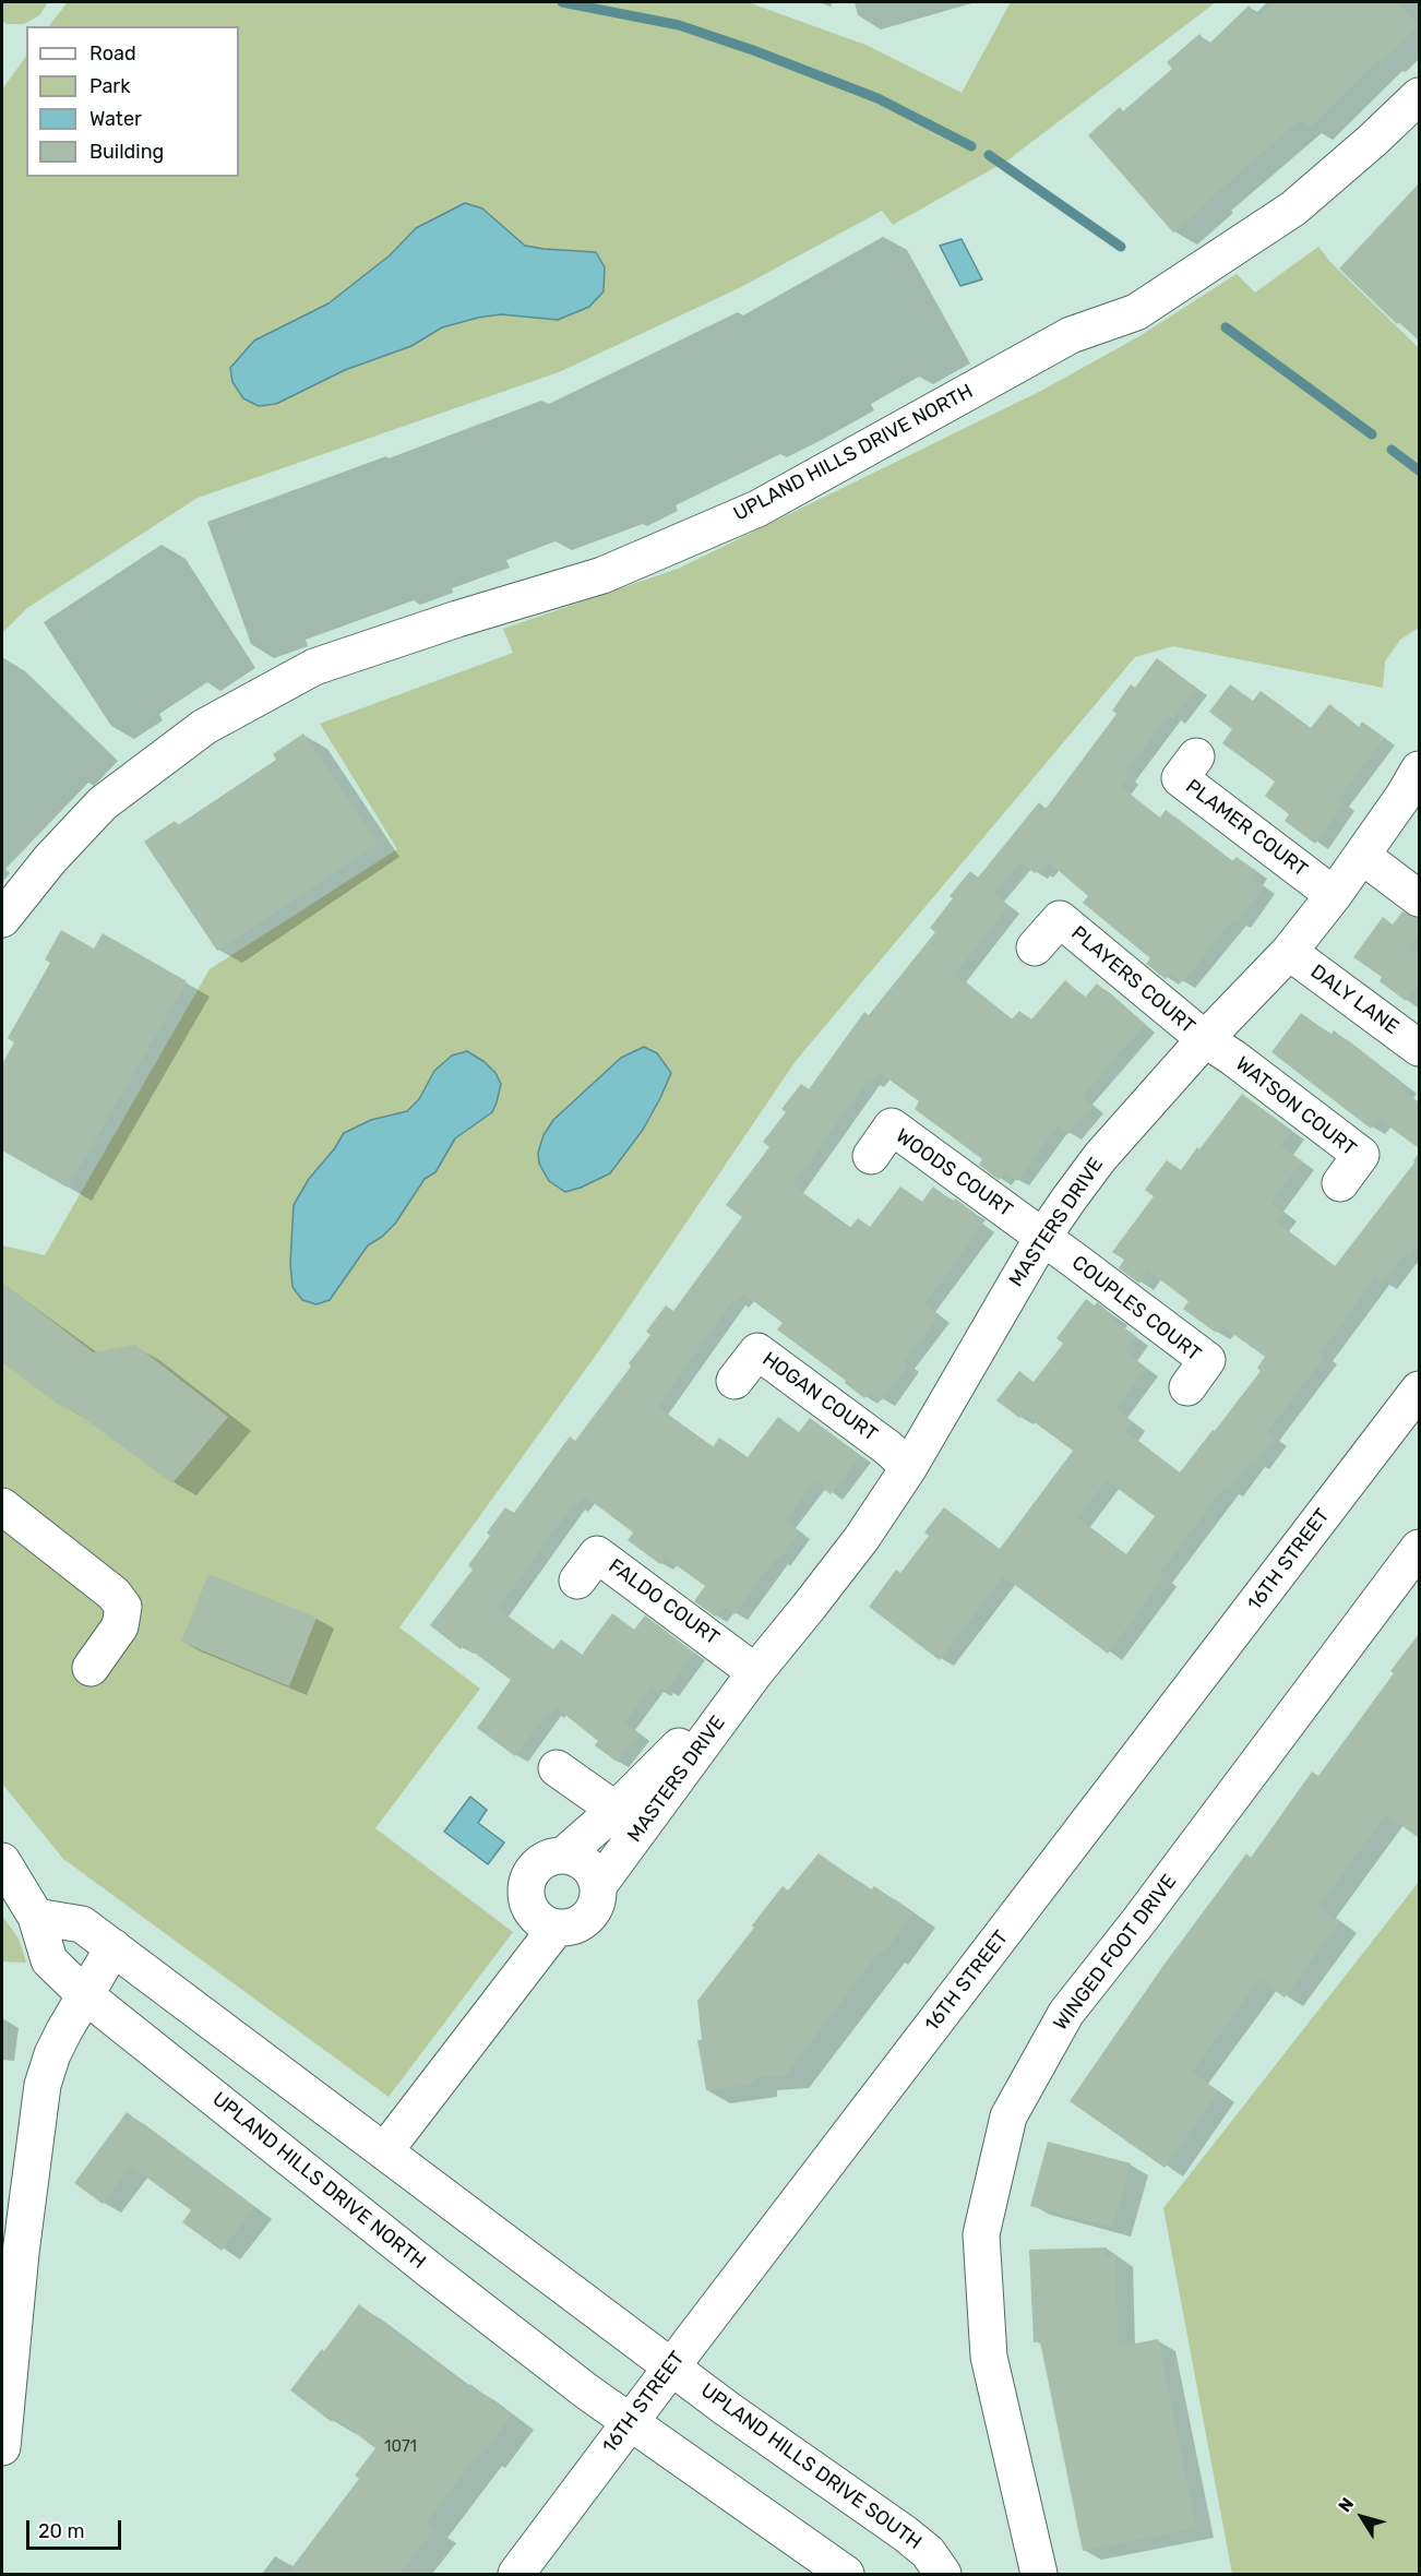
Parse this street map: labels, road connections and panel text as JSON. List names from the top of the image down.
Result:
{
  "streets": {
    "street": [
      "UPLAND HILLS DRIVE NORTH",
      "PLAMER COURT",
      "PLAYERS COURT",
      "DALY LANE",
      "WATSON COURT",
      "WOODS COURT",
      "MASTERS DRIVE",
      "COUPLES COURT",
      "HOGAN COURT",
      "16TH STREET",
      "FALDO COURT",
      "WINGED FOOT DRIVE",
      "UPLAND HILLS DRIVE SOUTH"
    ]
  },
  "crossings": [
    ["UPLAND HILLS DRIVE NORTH", "16TH STREET"],
    ["PLAMER COURT", "MASTERS DRIVE"],
    ["PLAYERS COURT", "WATSON COURT"],
    ["PLAYERS COURT", "MASTERS DRIVE"],
    ["DALY LANE", "MASTERS DRIVE"],
    ["WATSON COURT", "MASTERS DRIVE"],
    ["WOODS COURT", "MASTERS DRIVE"],
    ["WOODS COURT", "COUPLES COURT"],
    ["MASTERS DRIVE", "COUPLES COURT"],
    ["MASTERS DRIVE", "HOGAN COURT"],
    ["MASTERS DRIVE", "FALDO COURT"],
    ["16TH STREET", "UPLAND HILLS DRIVE SOUTH"]
  ],
  "house_numbers": ["1071"],
  "legend": [
    "Road",
    "Park",
    "Water",
    "Building"
  ],
  "scale_bar": "20 m",
  "north": "top left"
}
